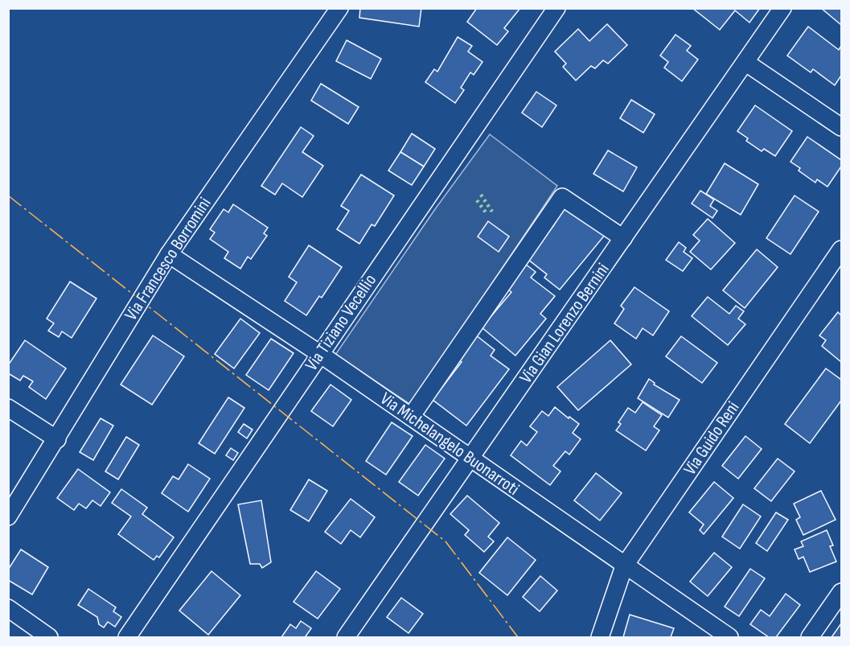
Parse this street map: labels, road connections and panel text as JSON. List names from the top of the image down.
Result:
{
  "streets": {
    "street": [
      "Via Francesco Borromini",
      "Via Tiziano Vecellio",
      "Via Gian Lorenzo Bernini",
      "Via Guido Reni",
      "Via Michelangelo Buonarroti"
    ]
  },
  "crossings": [
    ["Via Francesco Borromini", "Via Michelangelo Buonarroti"],
    ["Via Tiziano Vecellio", "Via Michelangelo Buonarroti"],
    ["Via Gian Lorenzo Bernini", "Via Michelangelo Buonarroti"],
    ["Via Guido Reni", "Via Michelangelo Buonarroti"]
  ]
}
